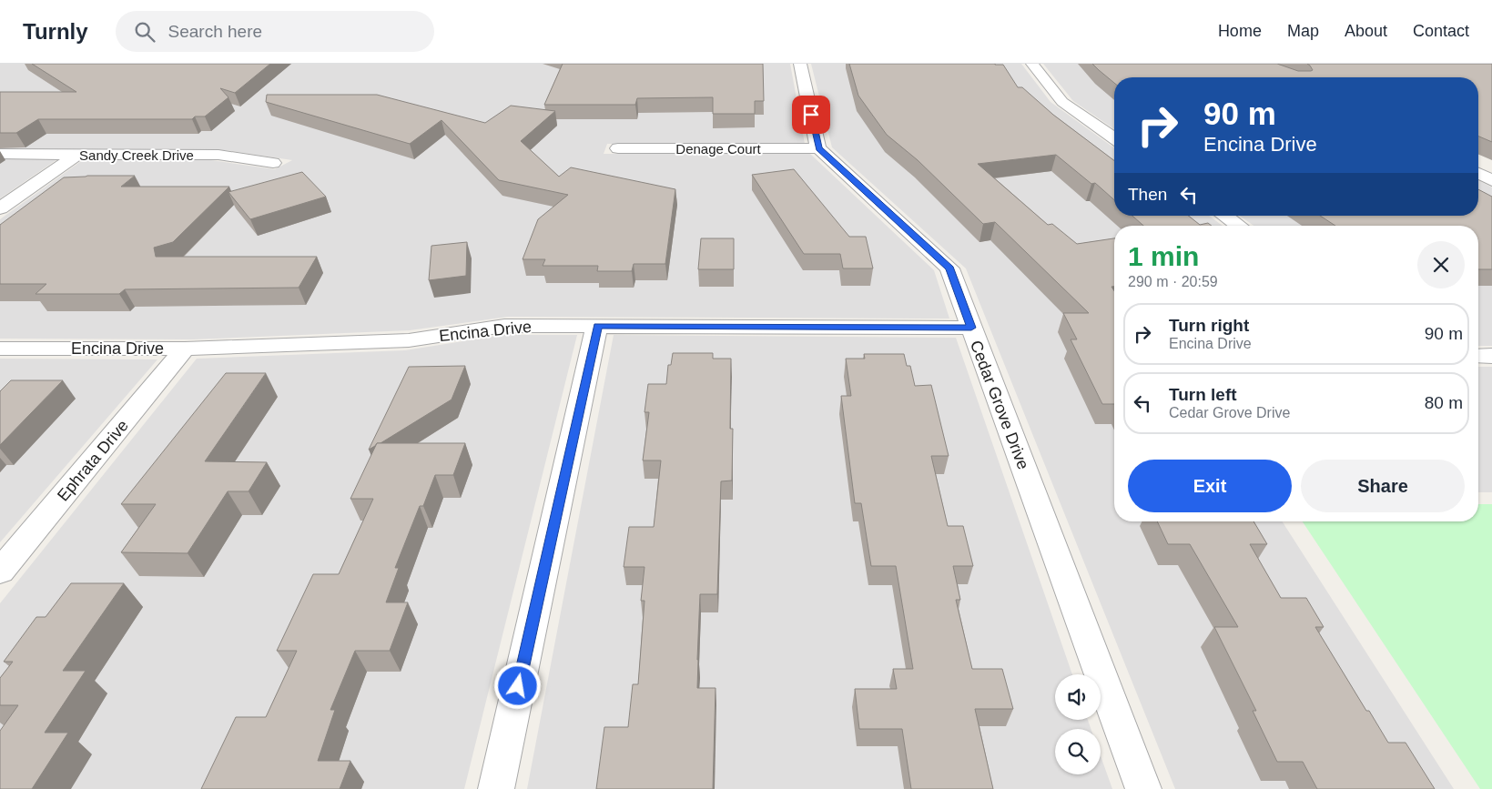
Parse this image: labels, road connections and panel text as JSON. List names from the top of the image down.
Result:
{
  "streets": {
    "street": [
      "Denage Court",
      "Sandy Creek Drive",
      "Encina Drive",
      "Cedar Grove Drive",
      "Ephrata Drive"
    ]
  },
  "crossings": [
    ["Denage Court", "Cedar Grove Drive"],
    ["Encina Drive", "Cedar Grove Drive"],
    ["Encina Drive", "Ephrata Drive"]
  ],
  "page": {
    "header": "Turnly",
    "search": "Search here",
    "nav": [
      "Home",
      "Map",
      "About",
      "Contact"
    ],
    "turn": ["90 m", "Encina Drive"],
    "then": "Then",
    "heading": ["1 min", "290 m · 20:59"],
    "list": [
      {
        "name": "Turn right",
        "note": "Encina Drive",
        "value": "90 m"
      },
      {
        "name": "Turn left",
        "note": "Cedar Grove Drive",
        "value": "80 m"
      }
    ],
    "buttons": ["Exit", "Share"]
  }
}
